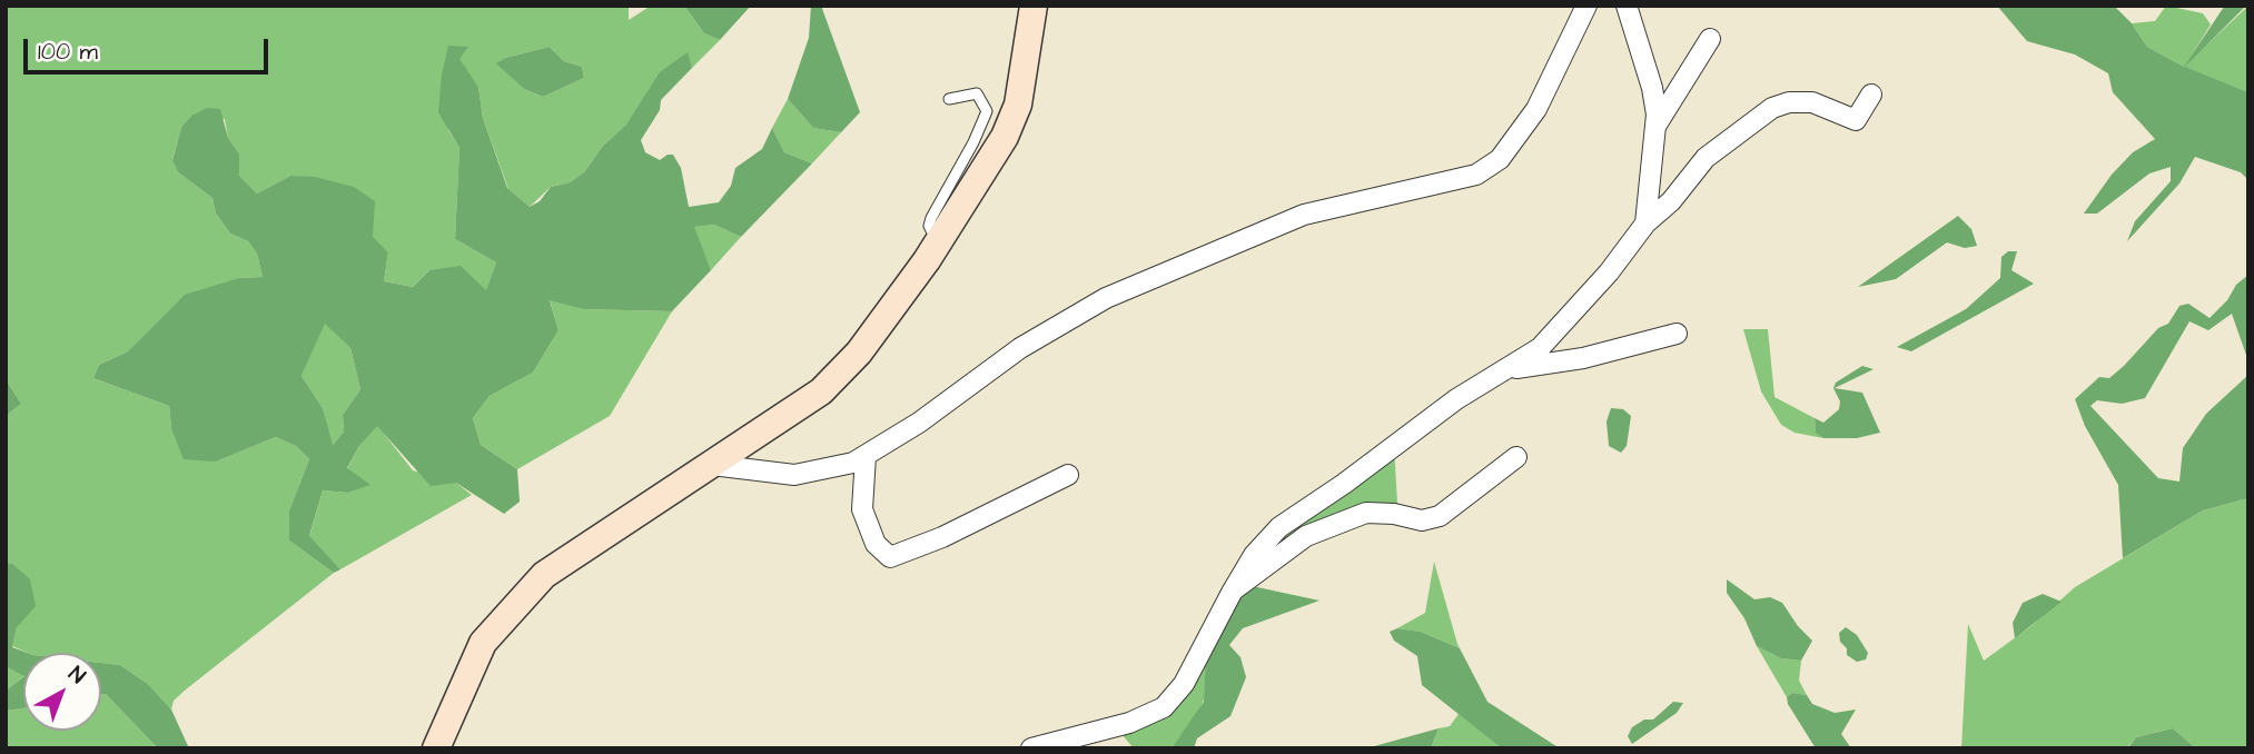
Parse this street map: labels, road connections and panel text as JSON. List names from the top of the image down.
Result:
{
  "scale_bar": "100 m",
  "north": "top right"
}
